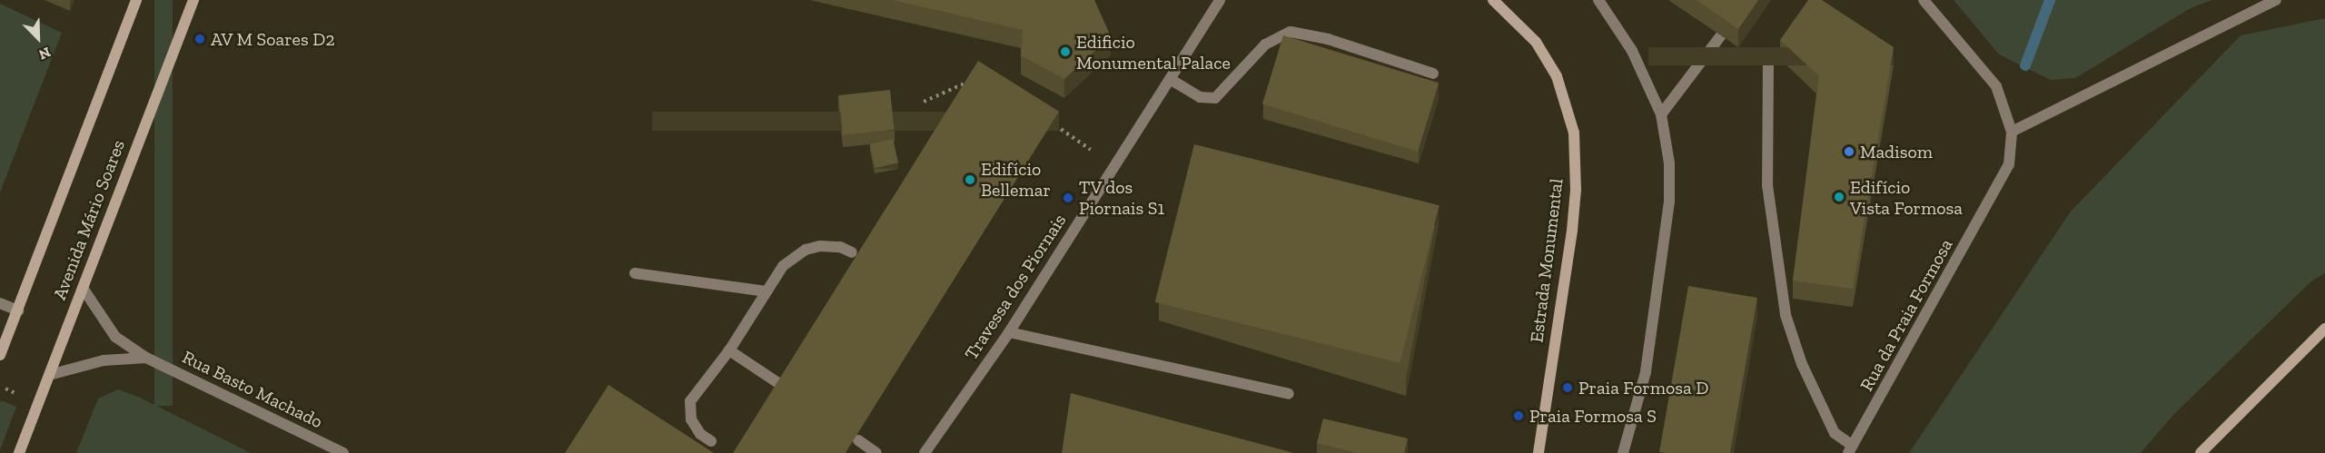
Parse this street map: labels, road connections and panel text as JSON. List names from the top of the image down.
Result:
{
  "streets": {
    "main road": ["Avenida Mário Soares", "Estrada Monumental"],
    "street": ["Travessa dos Piornais", "Rua da Praia Formosa", "Rua Basto Machado"]
  },
  "crossings": [
    ["Avenida Mário Soares", "Rua Basto Machado"]
  ],
  "places": [
    "AV M Soares D2",
    "Edificio Monumental Palace",
    "Madisom",
    "Edifício Bellemar",
    "Edifício Vista Formosa",
    "TV dos Piornais S1",
    "Praia Formosa D",
    "Praia Formosa S"
  ],
  "north": "bottom right"
}
